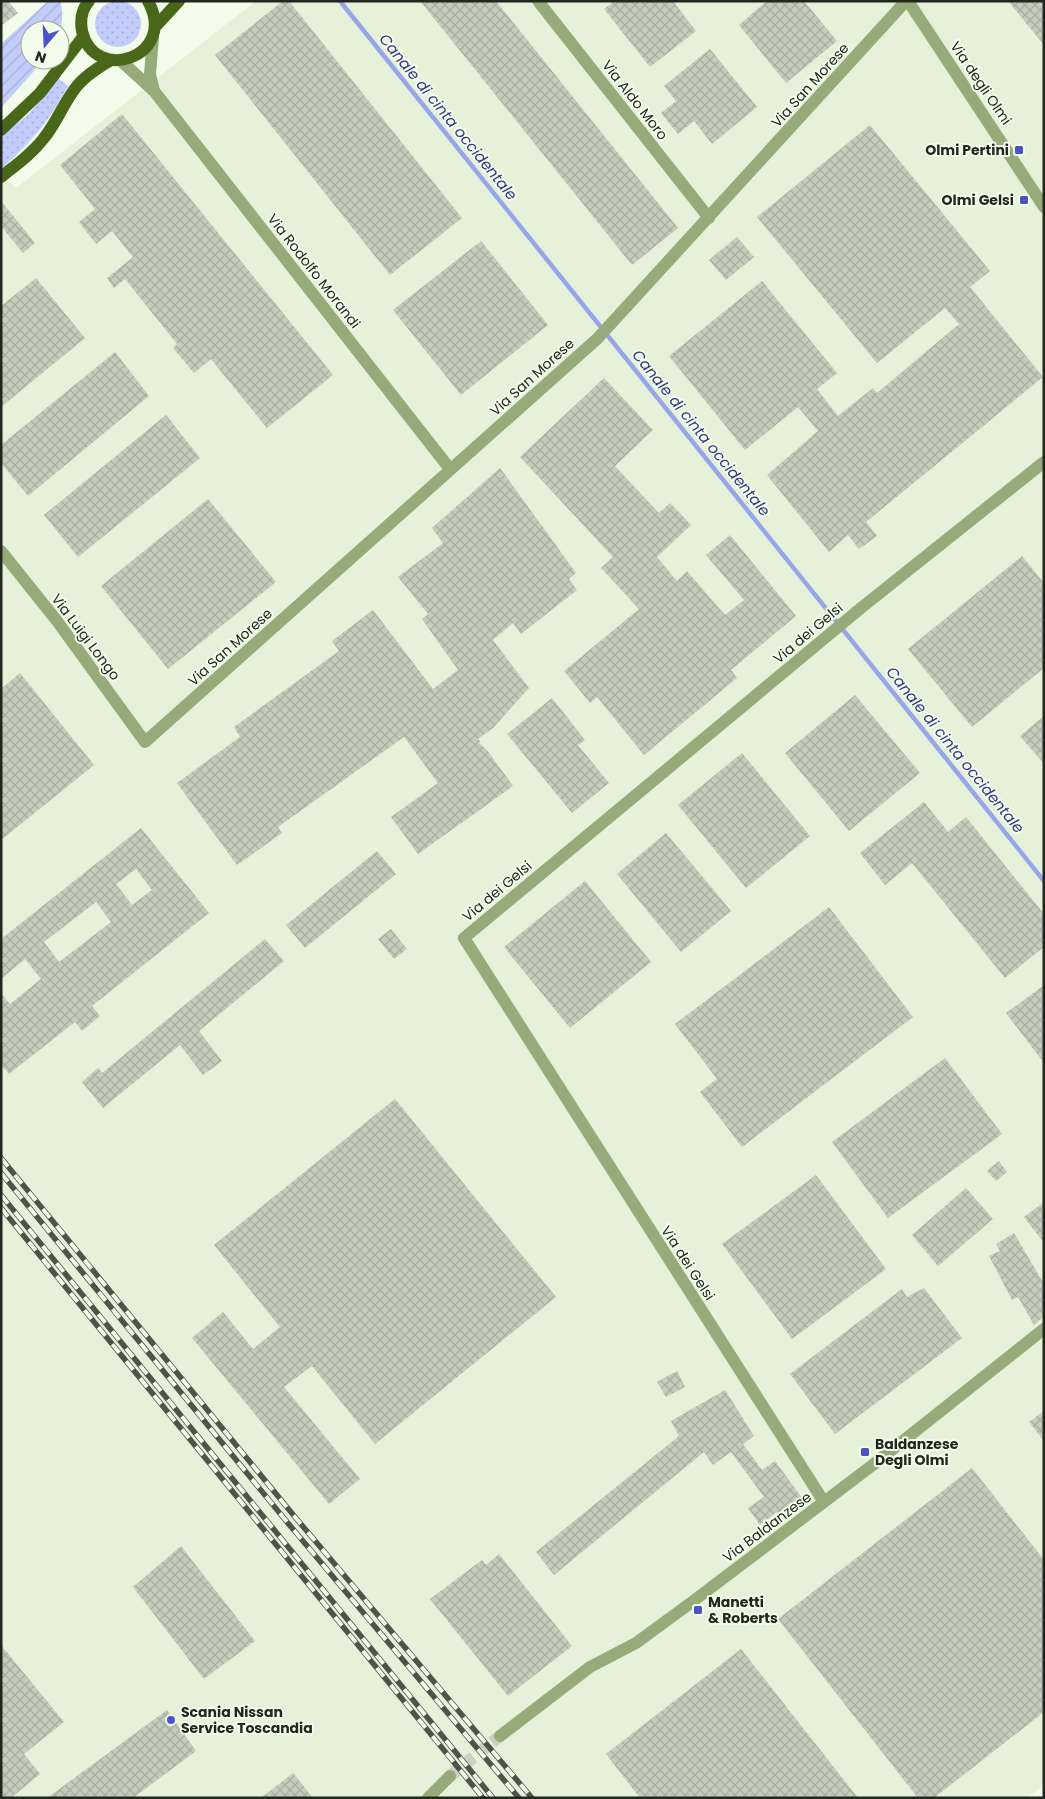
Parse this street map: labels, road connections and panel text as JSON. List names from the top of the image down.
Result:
{
  "streets": {
    "street": [
      "Via degli Olmi",
      "Via San Morese",
      "Via Aldo Moro",
      "Via Rodolfo Morandi",
      "Via dei Gelsi",
      "Via Luigi Longo",
      "Via Baldanzese"
    ]
  },
  "crossings": [
    ["Via degli Olmi", "Via San Morese"],
    ["Via San Morese", "Via Aldo Moro"],
    ["Via San Morese", "Via Rodolfo Morandi"],
    ["Via San Morese", "Via Luigi Longo"],
    ["Via dei Gelsi", "Via Baldanzese"]
  ],
  "water": ["Canale di cinta occidentale"],
  "places": {
    "transit": [
      "Olmi Pertini",
      "Olmi Gelsi",
      "Baldanzese Degli Olmi",
      "Manetti & Roberts"
    ],
    "other": ["Scania Nissan Service Toscandia"]
  },
  "north": "bottom"
}
